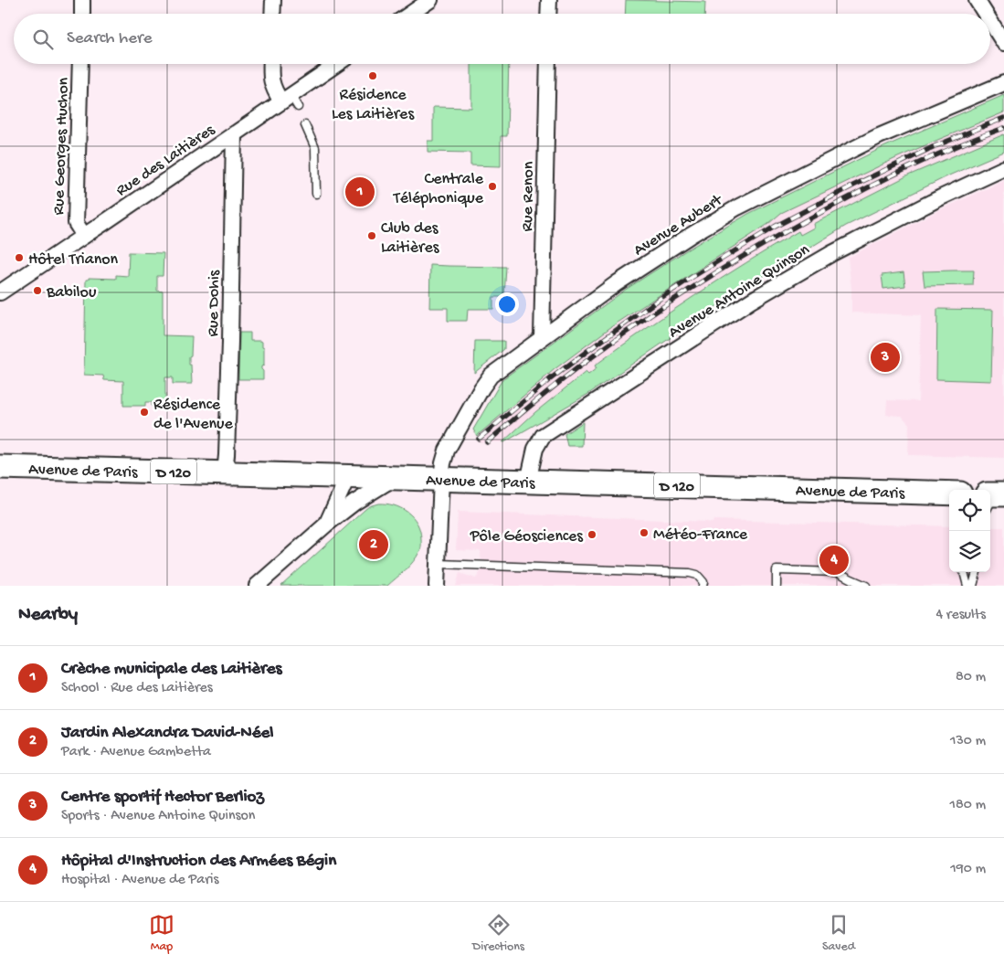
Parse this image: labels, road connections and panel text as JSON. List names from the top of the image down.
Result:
{
  "streets": {
    "main road": ["Avenue de Paris", "D 120"],
    "street": [
      "Rue Georges Huchon",
      "Rue des Laitières",
      "Rue Renon",
      "Avenue Aubert",
      "Avenue Antoine Quinson",
      "Rue Dohis"
    ]
  },
  "crossings": [
    ["Rue Georges Huchon", "Rue des Laitières"],
    ["Rue des Laitières", "Rue Dohis"],
    ["Rue Renon", "Avenue Aubert"],
    ["Avenue Aubert", "Avenue de Paris"],
    ["Avenue Antoine Quinson", "Avenue de Paris"],
    ["Rue Dohis", "Avenue de Paris"]
  ],
  "places": [
    "Résidence Les Laitières",
    "Centrale Téléphonique",
    "Club des Laitières",
    "Hôtel Trianon",
    "Babilou",
    "Résidence de l'Avenue",
    "Météo-France",
    "Pôle Géosciences"
  ],
  "page": {
    "search": "Search here",
    "pins": [
      "1",
      "3",
      "2",
      "4"
    ],
    "heading": ["Nearby", "4 results"],
    "list": [
      {
        "mark": "1",
        "name": "Crèche municipale des Laitières",
        "note": "School · Rue des Laitières",
        "value": "80 m"
      },
      {
        "mark": "2",
        "name": "Jardin Alexandra David-Néel",
        "note": "Park · Avenue Gambetta",
        "value": "130 m"
      },
      {
        "mark": "3",
        "name": "Centre sportif Hector Berlioz",
        "note": "Sports · Avenue Antoine Quinson",
        "value": "180 m"
      },
      {
        "mark": "4",
        "name": "Hôpital d'Instruction des Armées Bégin",
        "note": "Hospital · Avenue de Paris",
        "value": "190 m"
      }
    ],
    "nav": ["Map", "Directions", "Saved"]
  }
}
